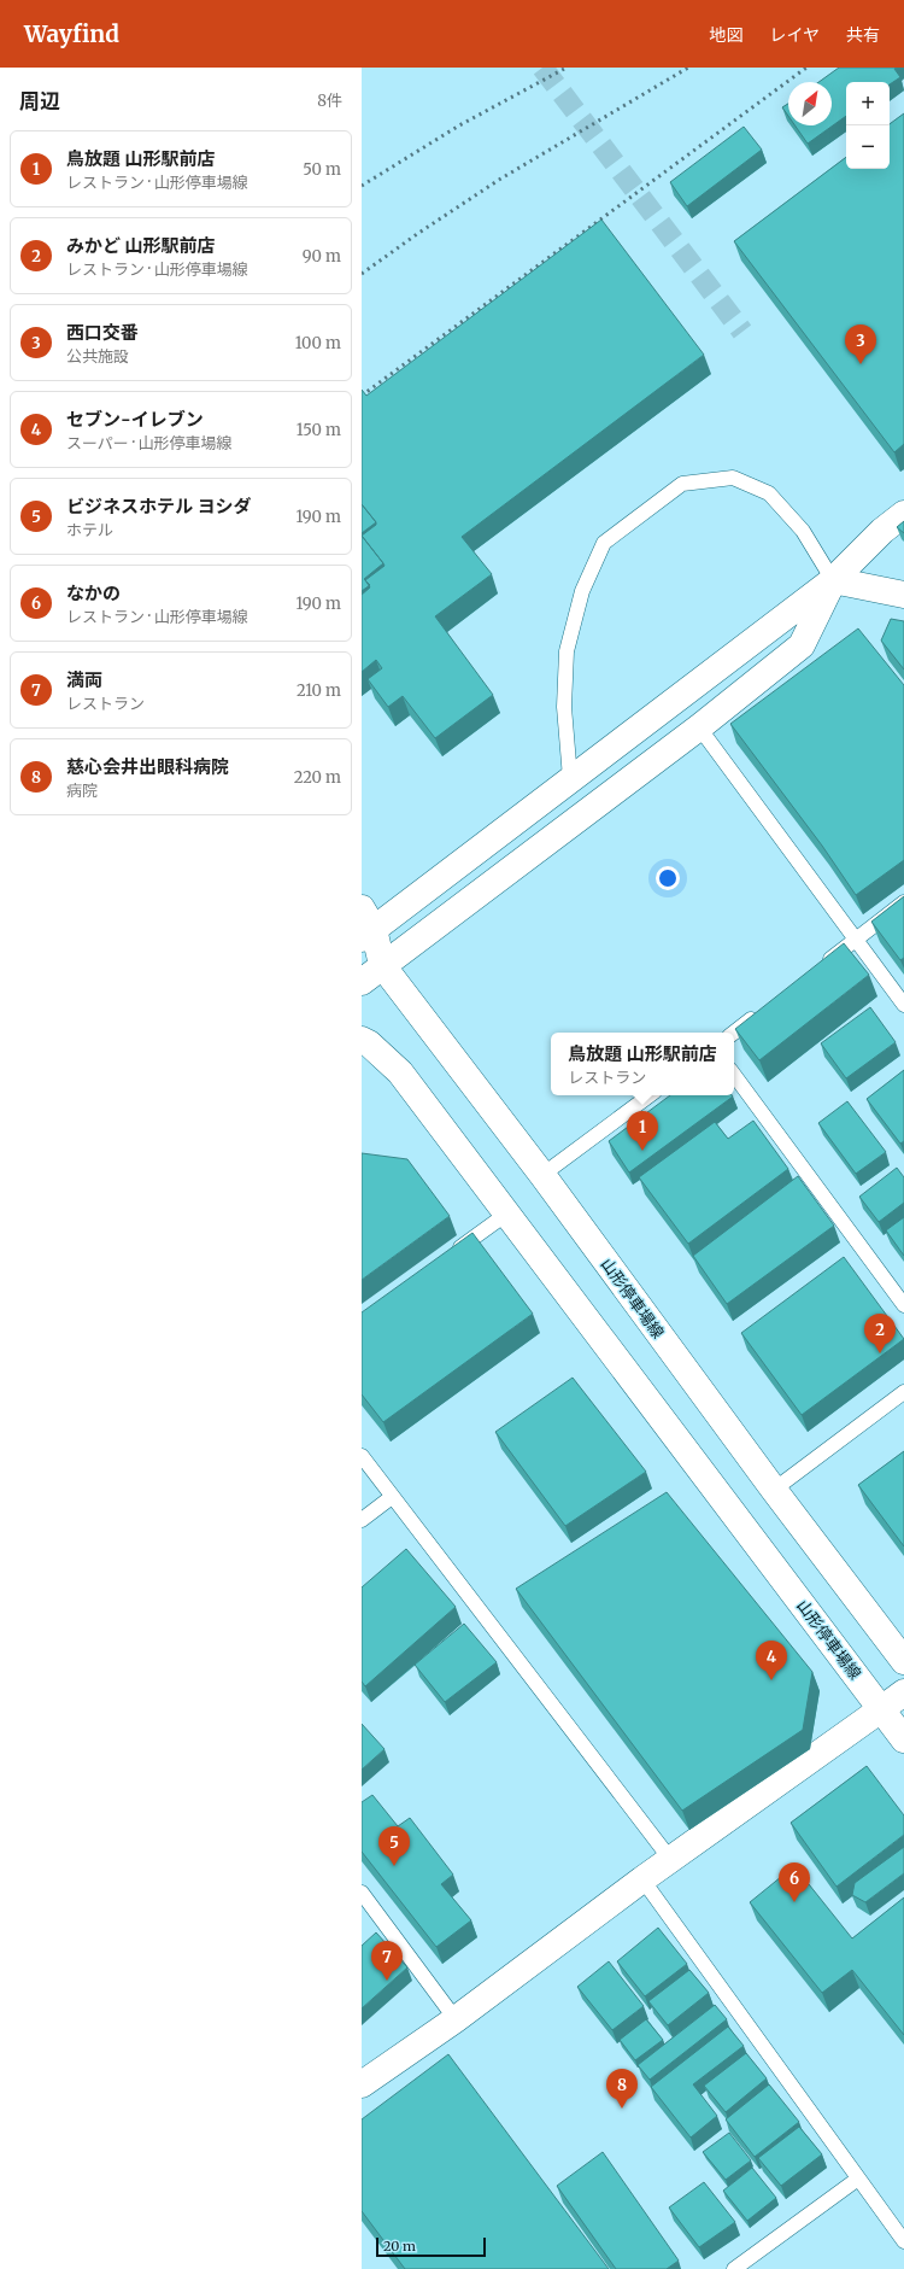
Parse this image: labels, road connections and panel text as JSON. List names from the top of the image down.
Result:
{
  "streets": {
    "street": ["山形停車場線"]
  },
  "scale_bar": "20 m",
  "north": "top right",
  "page": {
    "header": "Wayfind",
    "nav": ["地図", "レイヤ", "共有"],
    "heading": ["周辺", "8件"],
    "map_buttons": ["+", "−"],
    "list": [
      {
        "mark": "1",
        "name": "鳥放題 山形駅前店",
        "note": "レストラン · 山形停車場線",
        "value": "50 m"
      },
      {
        "mark": "2",
        "name": "みかど 山形駅前店",
        "note": "レストラン · 山形停車場線",
        "value": "90 m"
      },
      {
        "mark": "3",
        "name": "西口交番",
        "note": "公共施設",
        "value": "100 m"
      },
      {
        "mark": "4",
        "name": "セブン-イレブン",
        "note": "スーパー · 山形停車場線",
        "value": "150 m"
      },
      {
        "mark": "5",
        "name": "ビジネスホテル ヨシダ",
        "note": "ホテル",
        "value": "190 m"
      },
      {
        "mark": "6",
        "name": "なかの",
        "note": "レストラン · 山形停車場線",
        "value": "190 m"
      },
      {
        "mark": "7",
        "name": "満両",
        "note": "レストラン",
        "value": "210 m"
      },
      {
        "mark": "8",
        "name": "慈心会井出眼科病院",
        "note": "病院",
        "value": "220 m"
      }
    ],
    "pins": [
      "3",
      "1",
      "2",
      "4",
      "5",
      "6",
      "7",
      "8"
    ],
    "popup": ["鳥放題 山形駅前店", "レストラン"],
    "scale": "20 m"
  }
}
